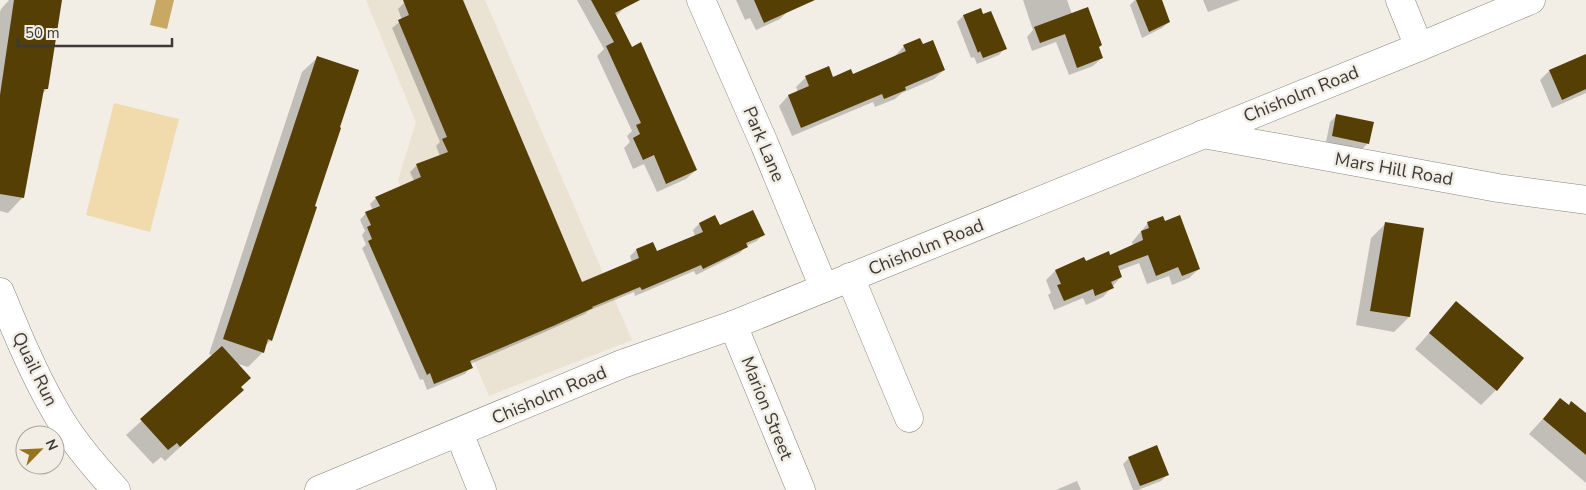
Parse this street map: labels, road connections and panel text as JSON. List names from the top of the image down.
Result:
{
  "streets": {
    "street": [
      "Chisholm Road",
      "Park Lane",
      "Mars Hill Road",
      "Quail Run",
      "Marion Street"
    ]
  },
  "crossings": [
    ["Chisholm Road", "Park Lane"],
    ["Chisholm Road", "Mars Hill Road"],
    ["Chisholm Road", "Marion Street"]
  ],
  "scale_bar": "50 m",
  "north": "top right"
}
